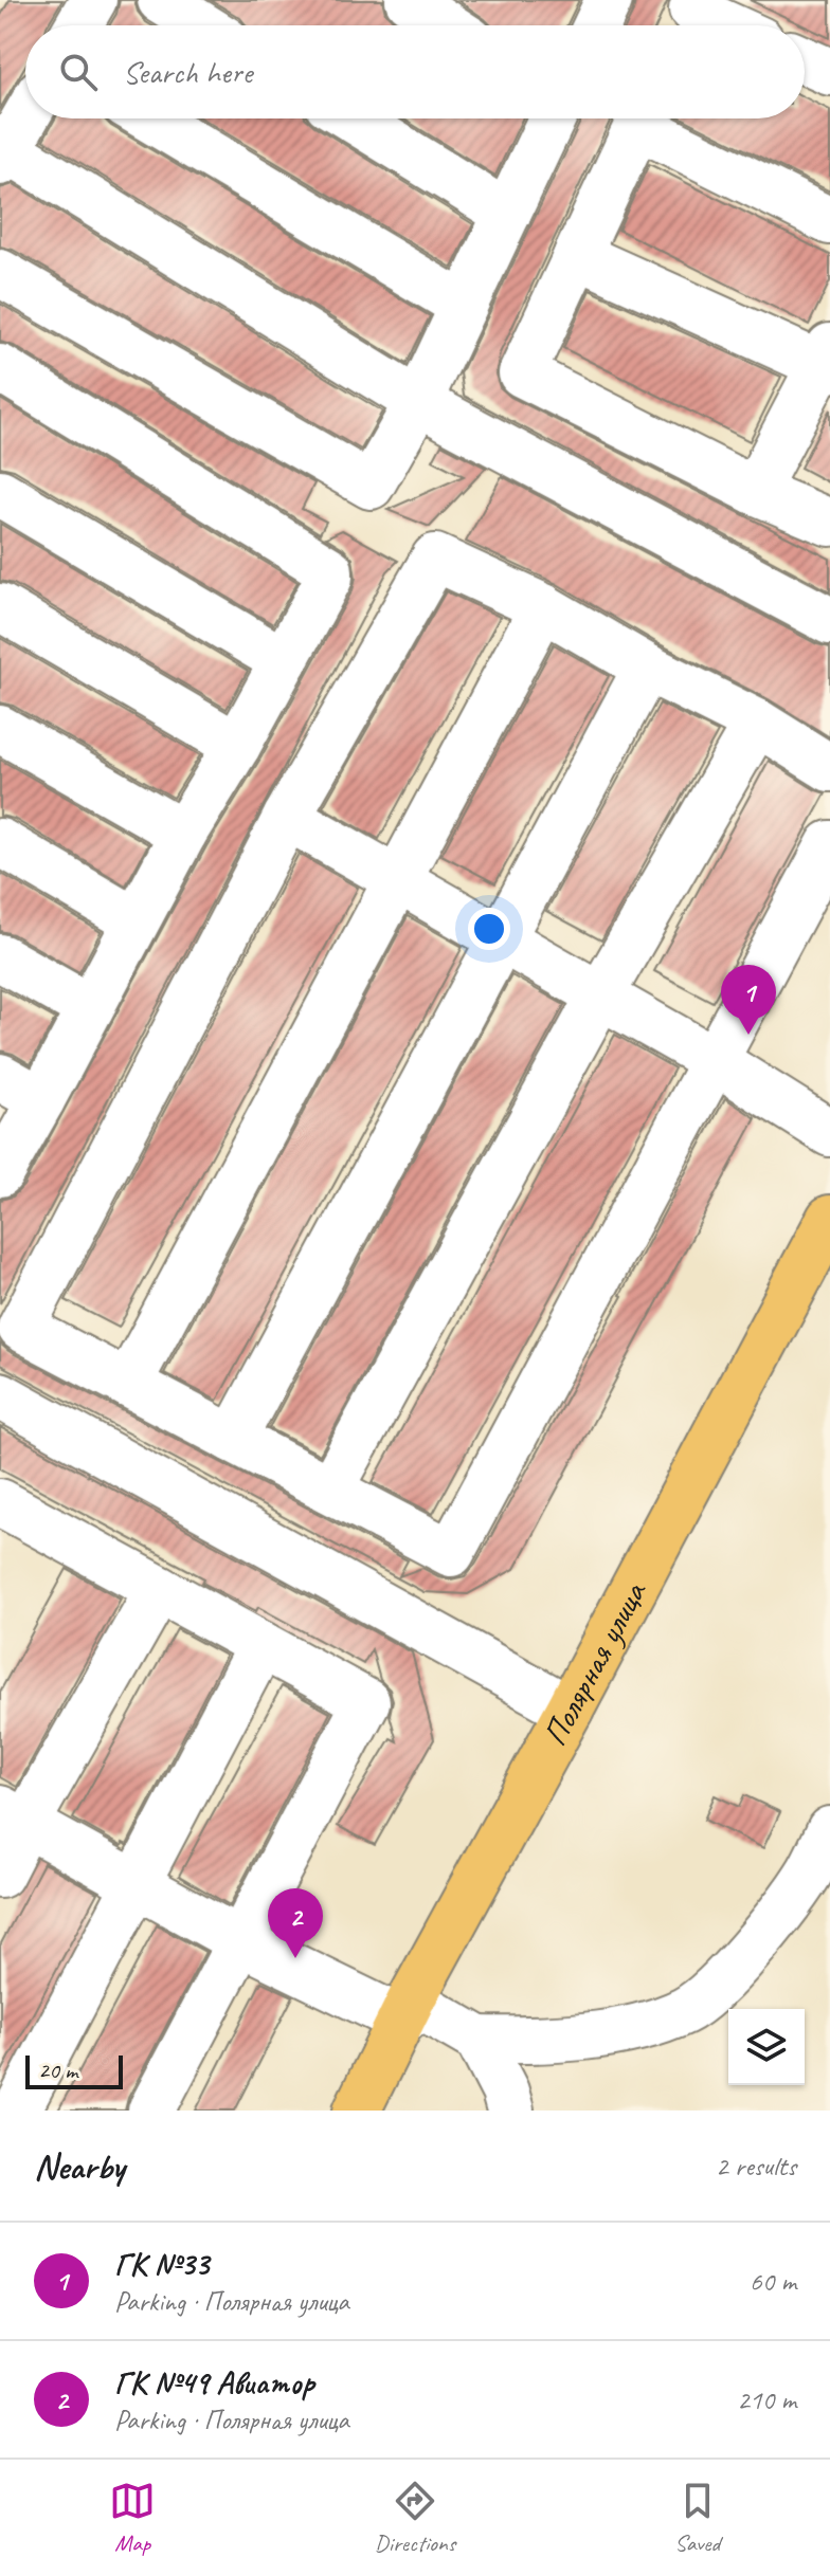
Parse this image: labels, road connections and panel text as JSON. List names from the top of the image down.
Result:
{
  "streets": {
    "main road": ["Полярная улица"]
  },
  "scale_bar": "20 m",
  "page": {
    "search": "Search here",
    "pins": ["1", "2"],
    "scale": "20 m",
    "heading": ["Nearby", "2 results"],
    "list": [
      {
        "mark": "1",
        "name": "ГК №33",
        "note": "Parking · Полярная улица",
        "value": "60 m"
      },
      {
        "mark": "2",
        "name": "ГК №49 Авиатор",
        "note": "Parking · Полярная улица",
        "value": "210 m"
      }
    ],
    "nav": ["Map", "Directions", "Saved"]
  }
}
